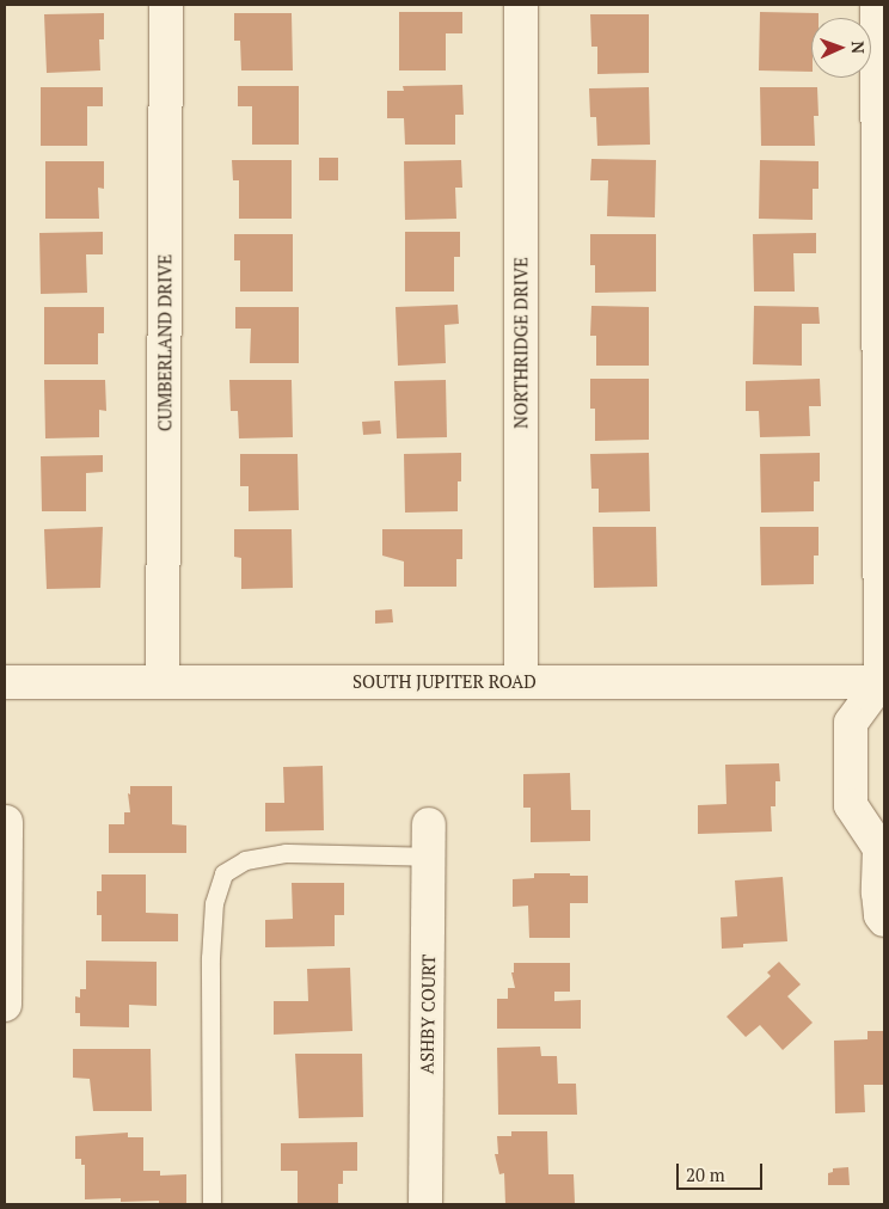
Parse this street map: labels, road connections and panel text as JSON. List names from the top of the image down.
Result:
{
  "streets": {
    "street": [
      "CUMBERLAND DRIVE",
      "NORTHRIDGE DRIVE",
      "SOUTH JUPITER ROAD",
      "ASHBY COURT"
    ]
  },
  "crossings": [
    ["CUMBERLAND DRIVE", "SOUTH JUPITER ROAD"],
    ["NORTHRIDGE DRIVE", "SOUTH JUPITER ROAD"]
  ],
  "scale_bar": "20 m",
  "north": "right"
}
